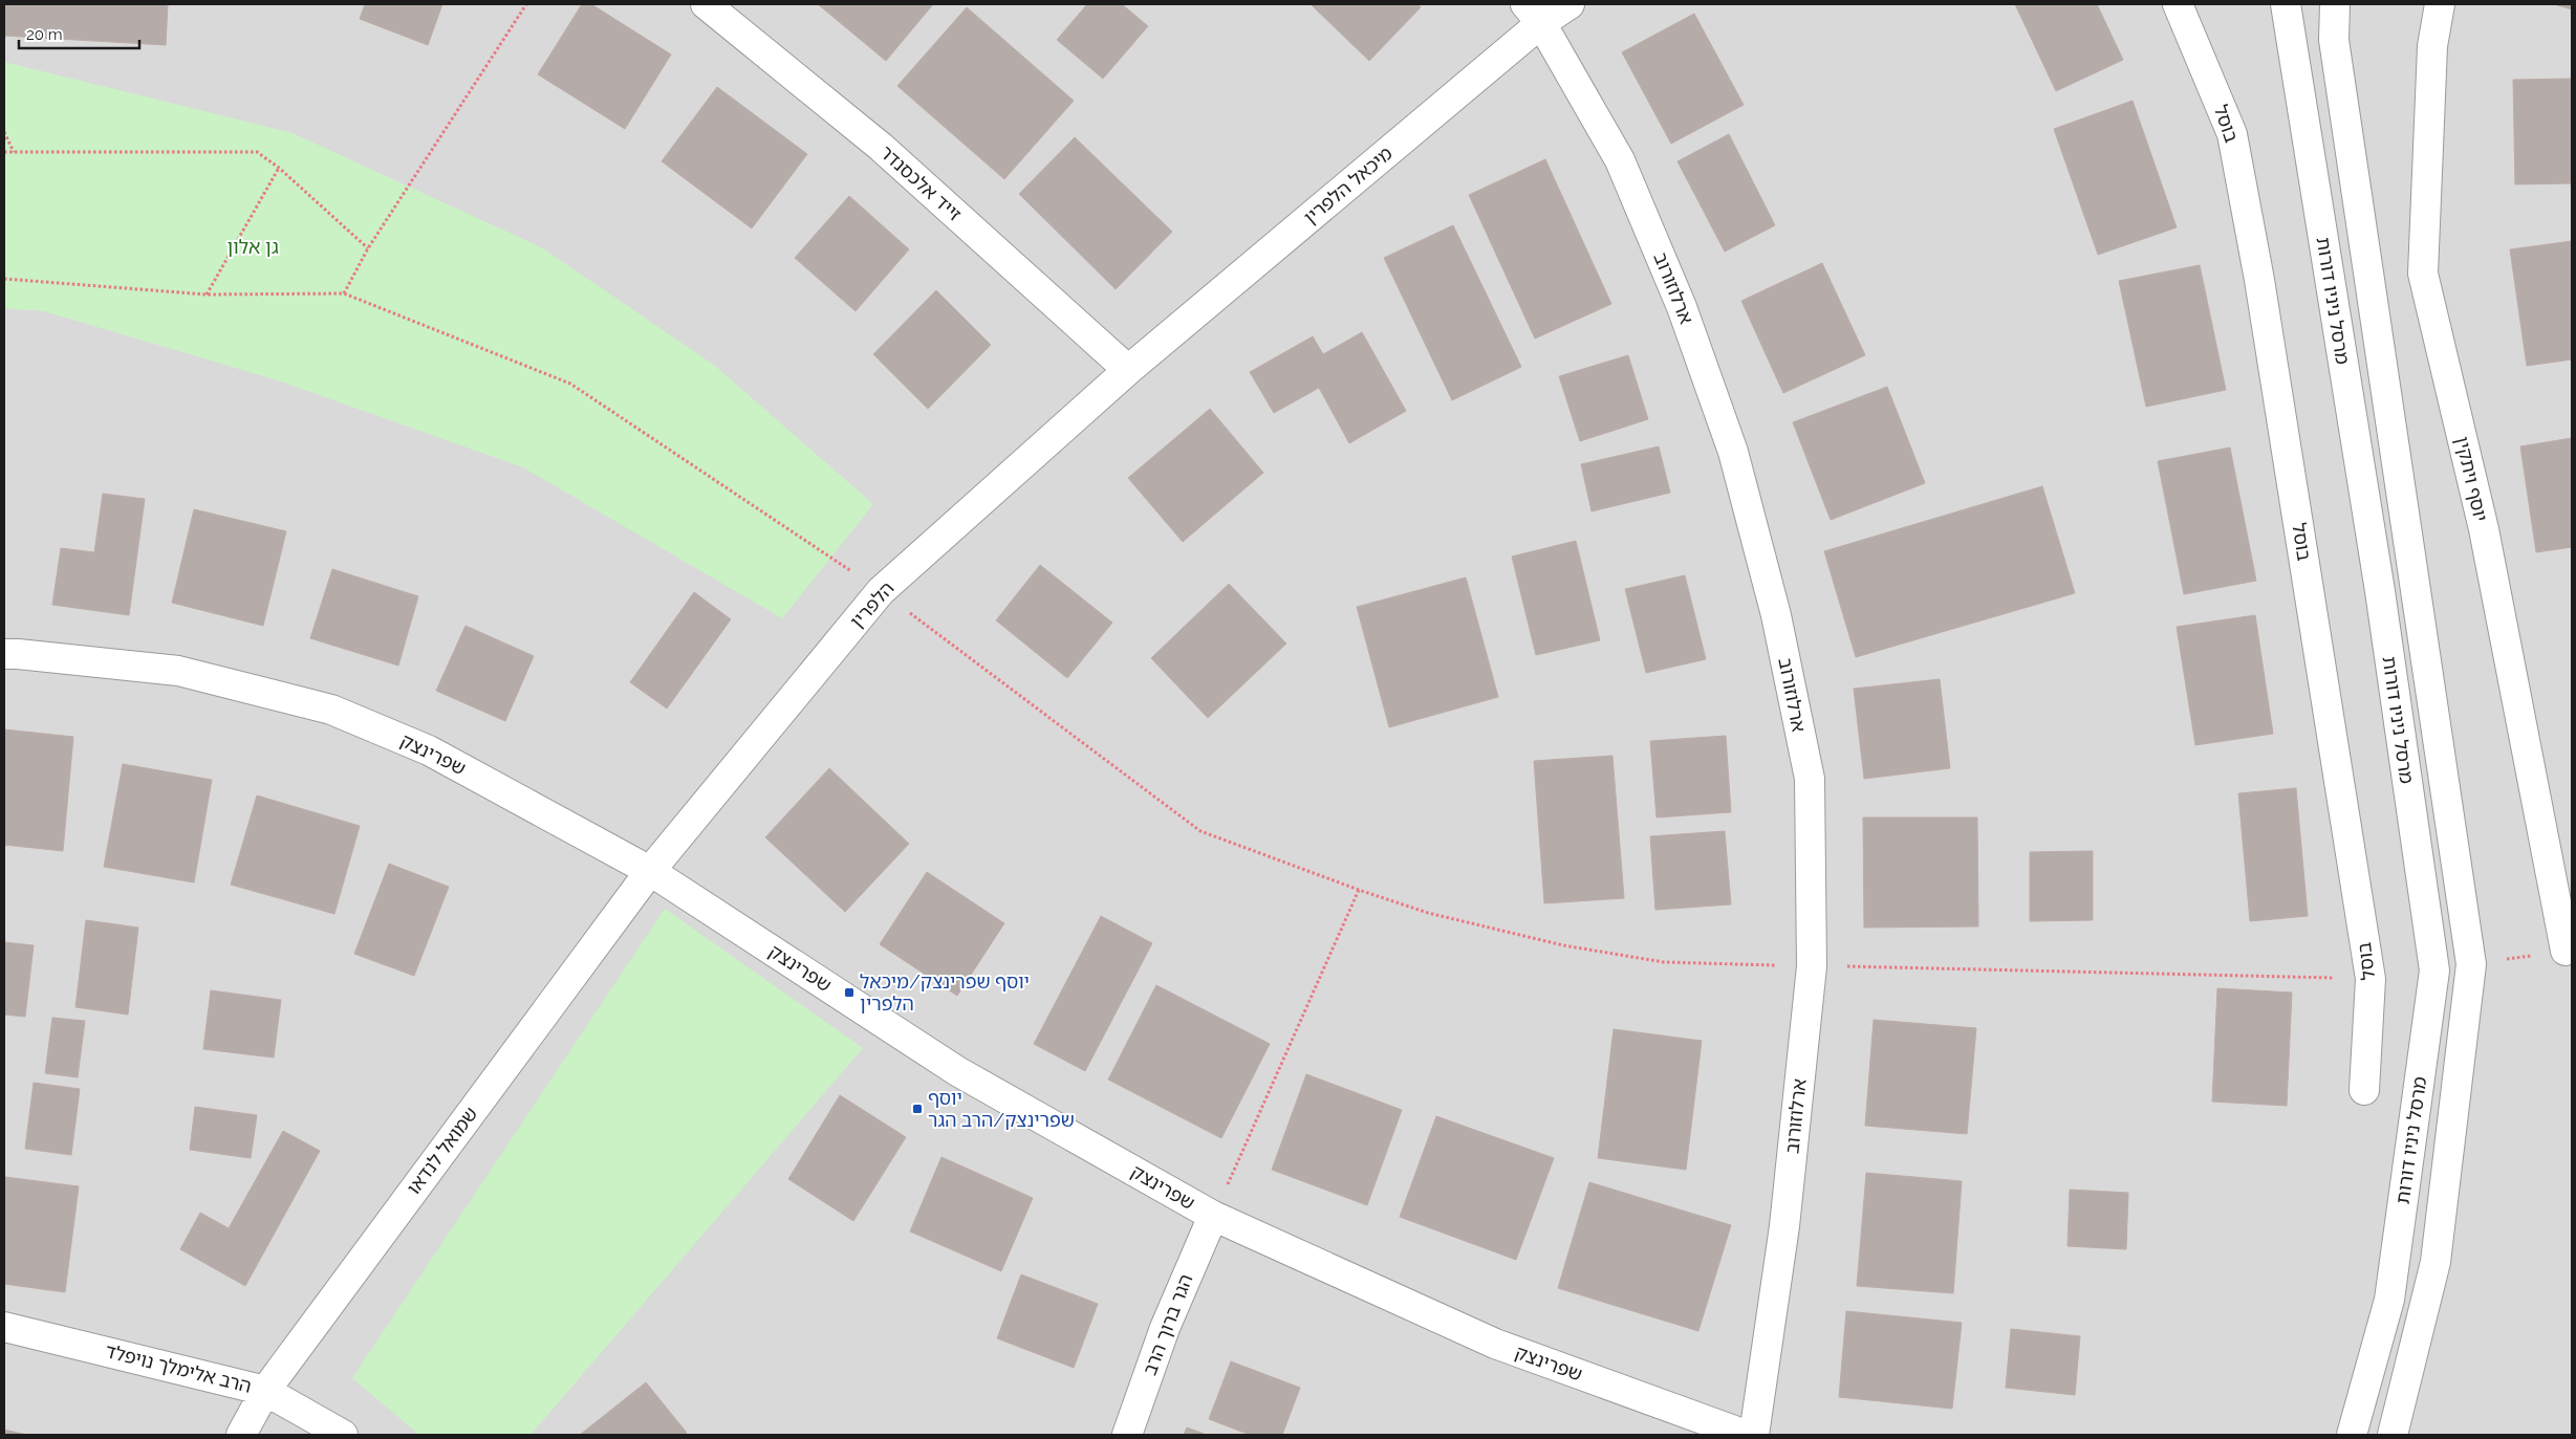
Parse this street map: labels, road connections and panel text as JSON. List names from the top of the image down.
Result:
{
  "streets": {
    "street": [
      "בוסל",
      "זייד אלכסנדר",
      "מיכאל הלפרין",
      "ארלוזורוב",
      "מרסל ניניו דורות",
      "יוסף ויתקין",
      "הלפרין",
      "שפרינצק",
      "שמואל לנדאו",
      "הגר ברוך הרב",
      "הרב אלימלך נויפלד"
    ]
  },
  "crossings": [
    ["זייד אלכסנדר", "מיכאל הלפרין"],
    ["זייד אלכסנדר", "הלפרין"],
    ["מיכאל הלפרין", "ארלוזורוב"],
    ["מיכאל הלפרין", "הלפרין"],
    ["הלפרין", "שפרינצק"],
    ["הלפרין", "שמואל לנדאו"],
    ["שפרינצק", "שמואל לנדאו"],
    ["שפרינצק", "הגר ברוך הרב"],
    ["שמואל לנדאו", "הרב אלימלך נויפלד"]
  ],
  "parks": ["גן אלון"],
  "places": {
    "transit": ["יוסף שפרינצק/מיכאל הלפרין", "יוסף שפרינצק/הרב הגר"]
  },
  "scale_bar": "20 m"
}
